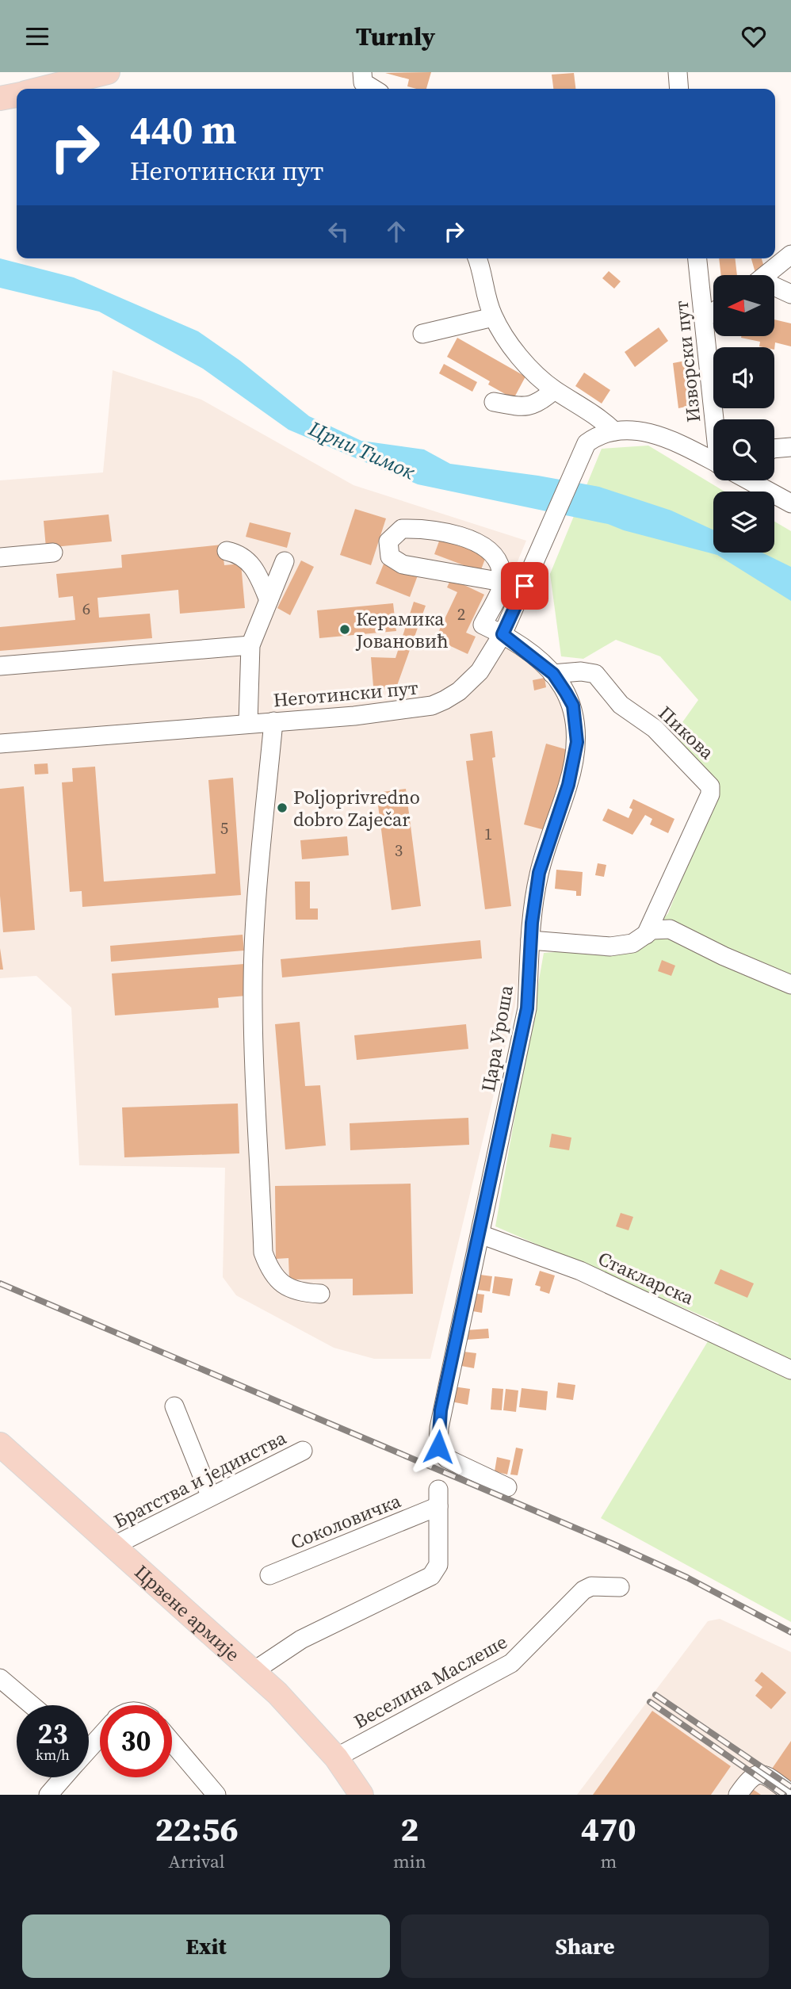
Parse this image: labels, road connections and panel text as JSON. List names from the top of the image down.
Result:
{
  "streets": {
    "main road": ["Црвене армије"],
    "street": [
      "Изворски пут",
      "Неготински пут",
      "Пикова",
      "Цара Уроша",
      "Стакларска",
      "Братства и јединства",
      "Соколовичка",
      "Веселина Маслеше"
    ]
  },
  "crossings": [
    ["Неготински пут", "Цара Уроша"],
    ["Пикова", "Цара Уроша"],
    ["Цара Уроша", "Стакларска"],
    ["Братства и јединства", "Црвене армије"],
    ["Соколовичка", "Црвене армије"],
    ["Црвене армије", "Веселина Маслеше"]
  ],
  "water": ["Црни Тимок"],
  "places": ["Керамика Јовановић", "Poljoprivredno dobro Zaječar"],
  "house_numbers": [
    "6",
    "2",
    "5",
    "1",
    "3"
  ],
  "north": "left",
  "page": {
    "header": "Turnly",
    "turn": ["440 m", "Неготински пут"],
    "speed": "23 km/h",
    "limit": "30",
    "eta": [
      "22:56",
      "Arrival",
      "2",
      "min",
      "470",
      "m"
    ],
    "buttons": ["Exit", "Share"]
  }
}
